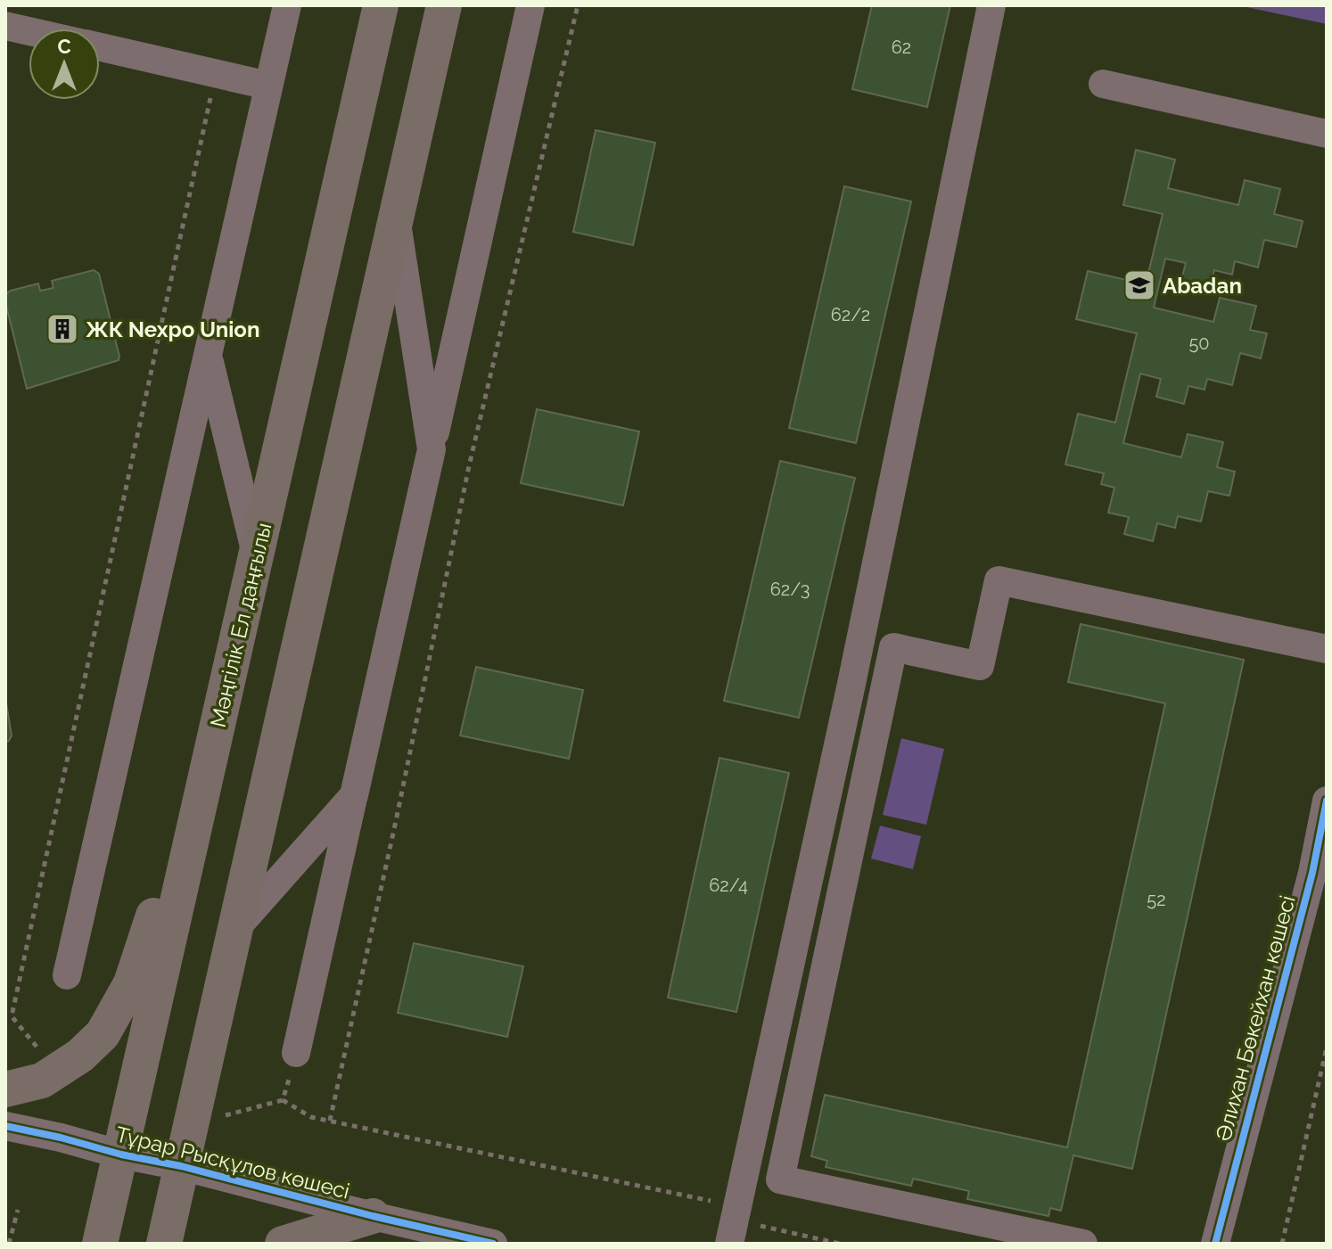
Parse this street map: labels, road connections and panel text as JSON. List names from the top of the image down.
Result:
{
  "streets": {
    "main road": ["Мәңгілік Ел даңғылы"],
    "street": ["Әлихан Бөкейхан көшесі", "Тұрар Рысқұлов көшесі"]
  },
  "crossings": [
    ["Мәңгілік Ел даңғылы", "Тұрар Рысқұлов көшесі"]
  ],
  "places": {
    "school or university": ["Abadan"],
    "building": ["ЖК Nexpo Union"]
  },
  "house_numbers": [
    "62",
    "62/2",
    "50",
    "62/3",
    "62/4",
    "52"
  ],
  "north": "top"
}
